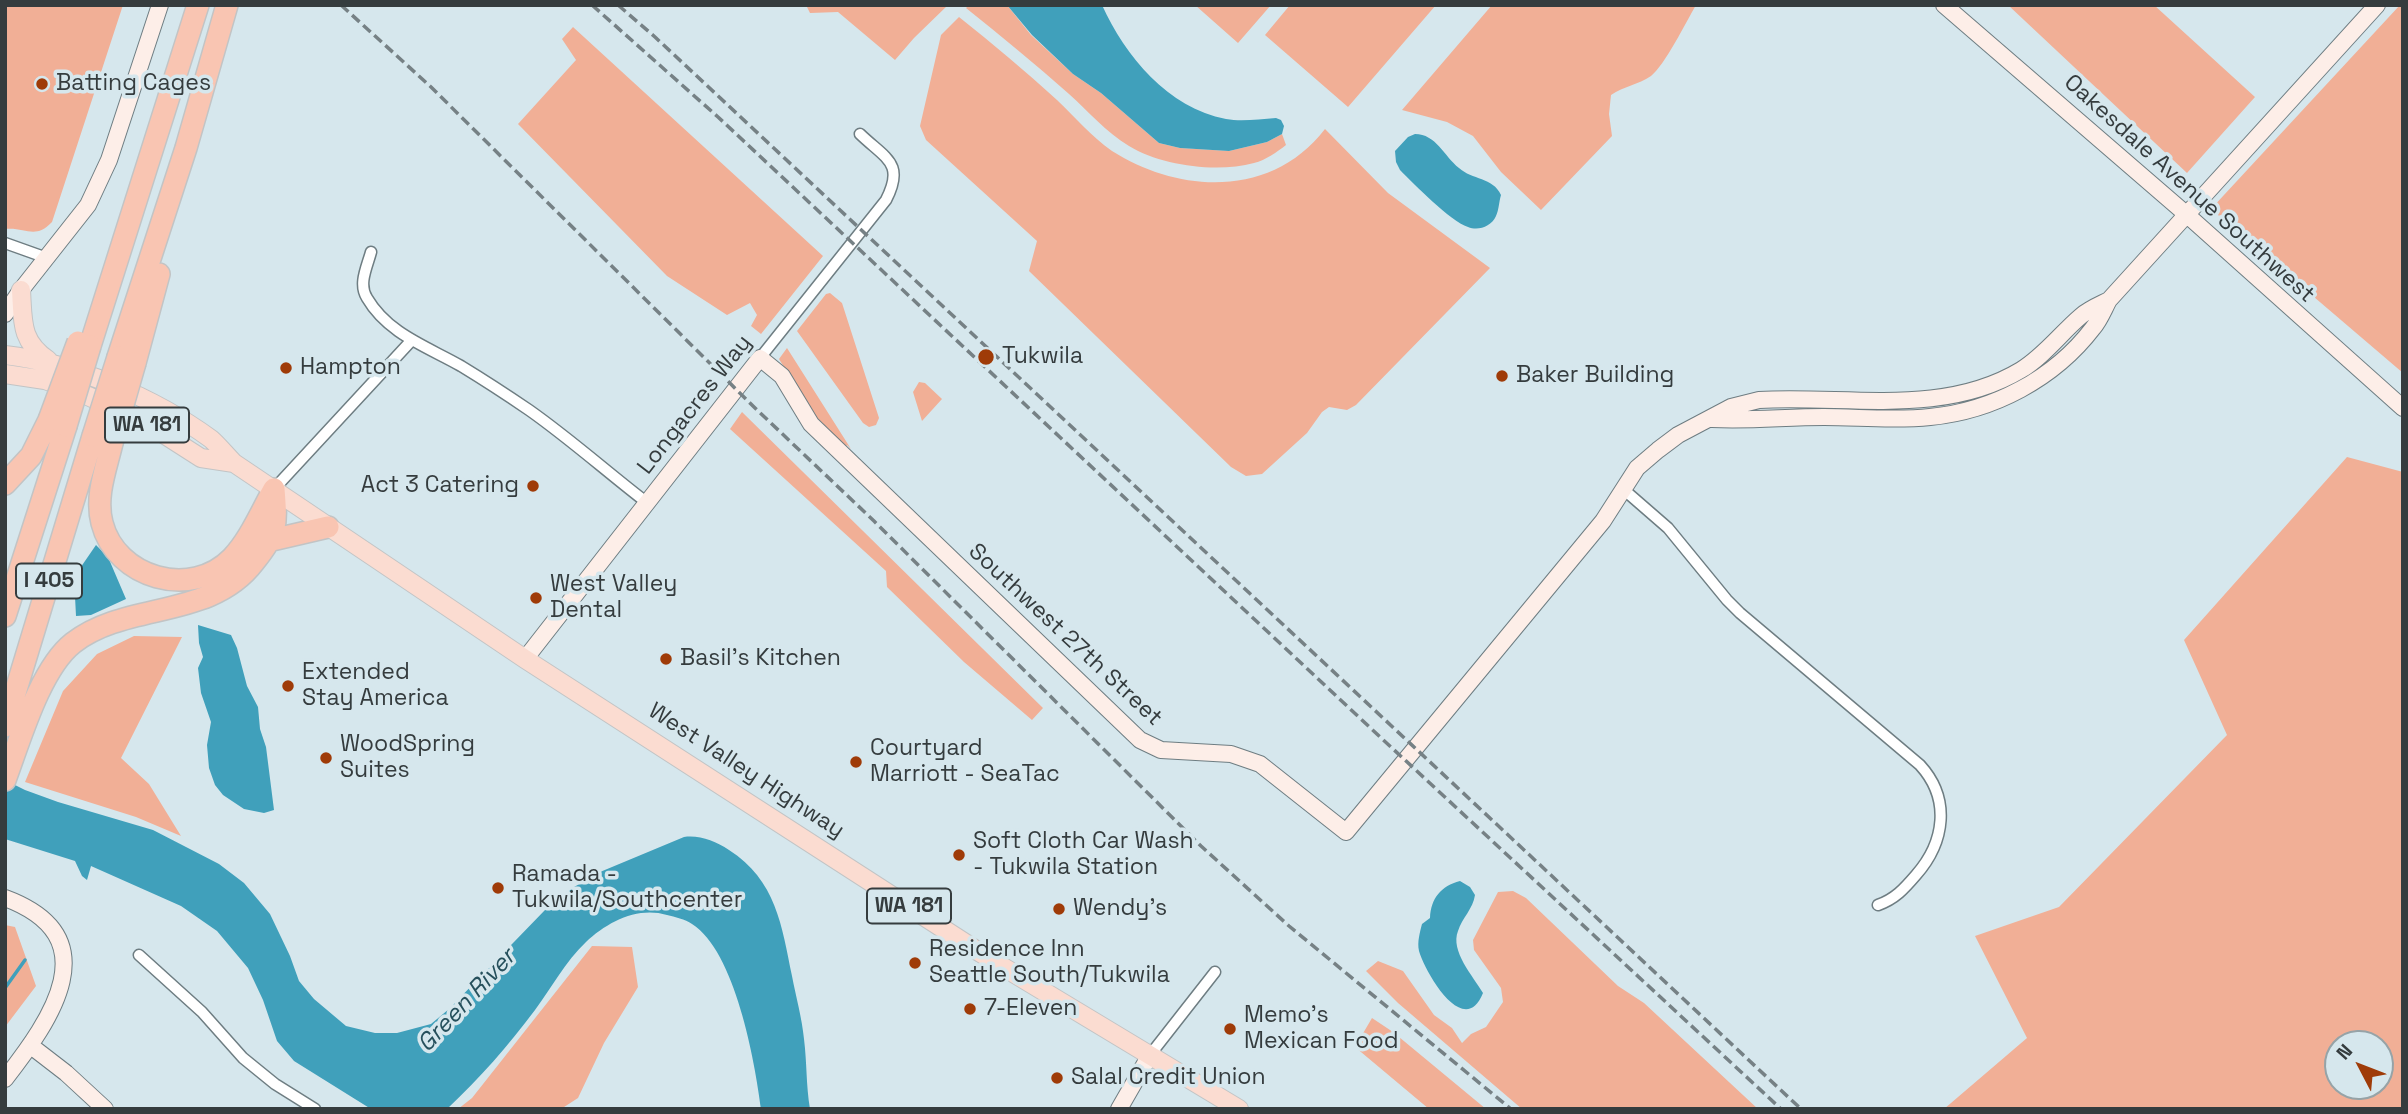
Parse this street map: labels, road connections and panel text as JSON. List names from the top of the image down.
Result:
{
  "streets": {
    "highway": ["I 405"],
    "main road": ["WA 181", "West Valley Highway"],
    "street": ["Oakesdale Avenue Southwest", "Longacres Way", "Southwest 27th Street"]
  },
  "crossings": [
    ["Oakesdale Avenue Southwest", "Southwest 27th Street"],
    ["Longacres Way", "Southwest 27th Street"],
    ["Longacres Way", "West Valley Highway"]
  ],
  "water": ["Green River"],
  "places": [
    "Batting Cages",
    "Tukwila",
    "Hampton",
    "Baker Building",
    "Act 3 Catering",
    "West Valley Dental",
    "Basil's Kitchen",
    "Extended Stay America",
    "WoodSpring Suites",
    "Courtyard Marriott - SeaTac",
    "Soft Cloth Car Wash - Tukwila Station",
    "Ramada - Tukwila/Southcenter",
    "Wendy's",
    "Residence Inn Seattle South/Tukwila",
    "7-Eleven",
    "Memo's Mexican Food",
    "Salal Credit Union"
  ],
  "north": "top left"
}
